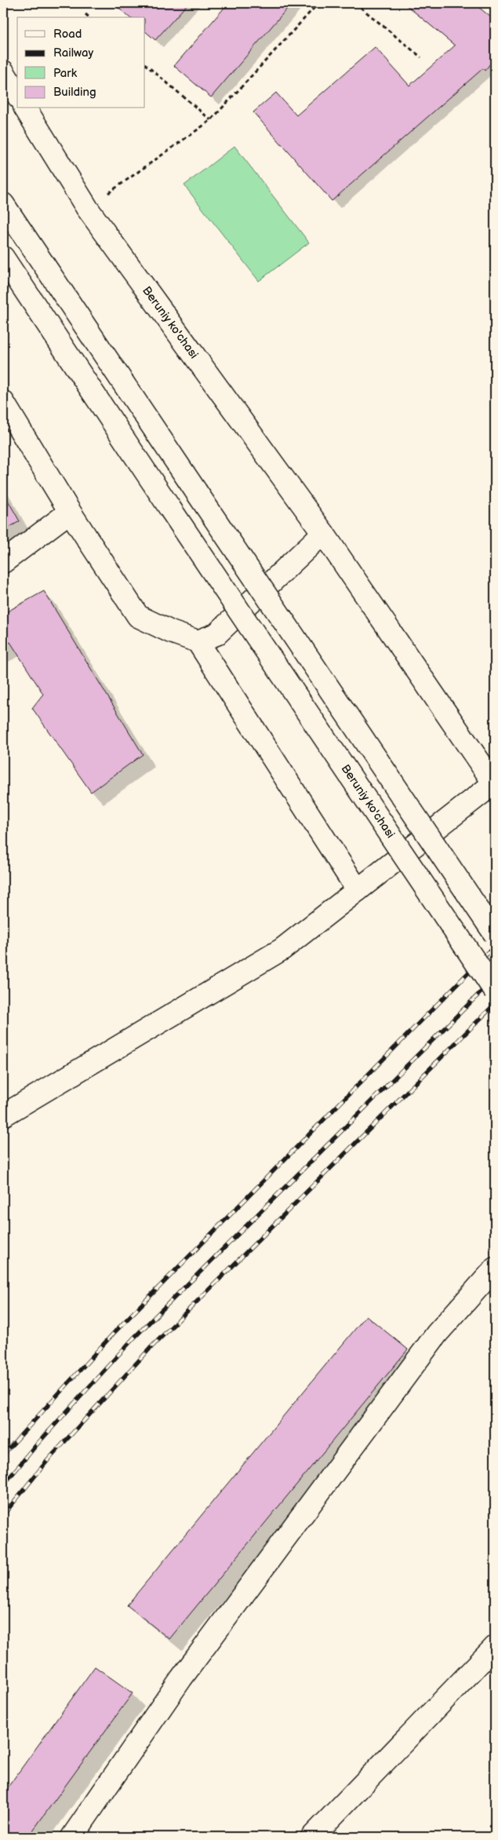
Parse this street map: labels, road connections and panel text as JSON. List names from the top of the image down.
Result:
{
  "streets": {
    "street": ["Beruniy ko'chasi"]
  },
  "legend": [
    "Road",
    "Railway",
    "Park",
    "Building"
  ]
}
